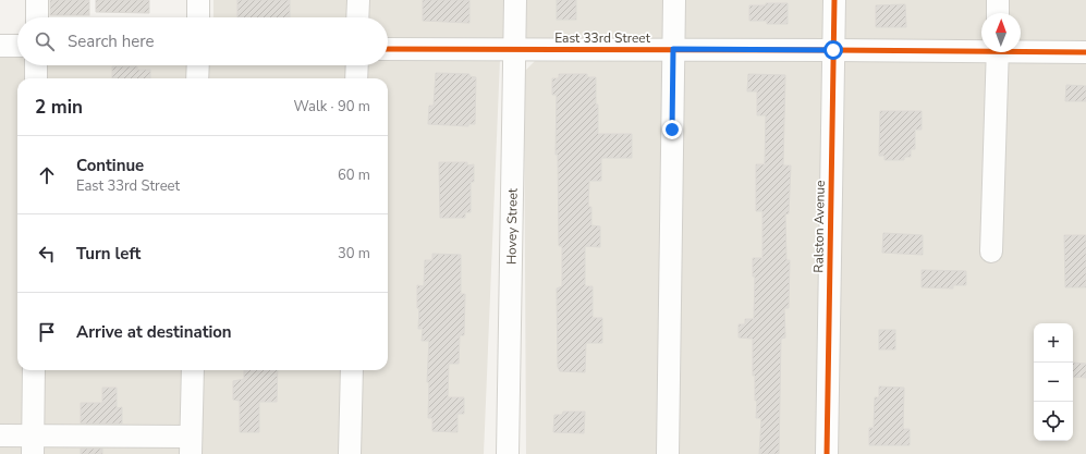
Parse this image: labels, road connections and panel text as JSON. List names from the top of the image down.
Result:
{
  "streets": {
    "street": ["East 33rd Street", "Hovey Street", "Ralston Avenue"]
  },
  "crossings": [
    ["East 33rd Street", "Hovey Street"],
    ["East 33rd Street", "Ralston Avenue"]
  ],
  "north": "top",
  "page": {
    "search": "Search here",
    "heading": ["2 min", "Walk · 90 m"],
    "list": [
      ["Continue", "East 33rd Street", "60 m"],
      ["Turn left", "30 m"],
      "Arrive at destination"
    ],
    "map_buttons": ["+", "−"]
  }
}
